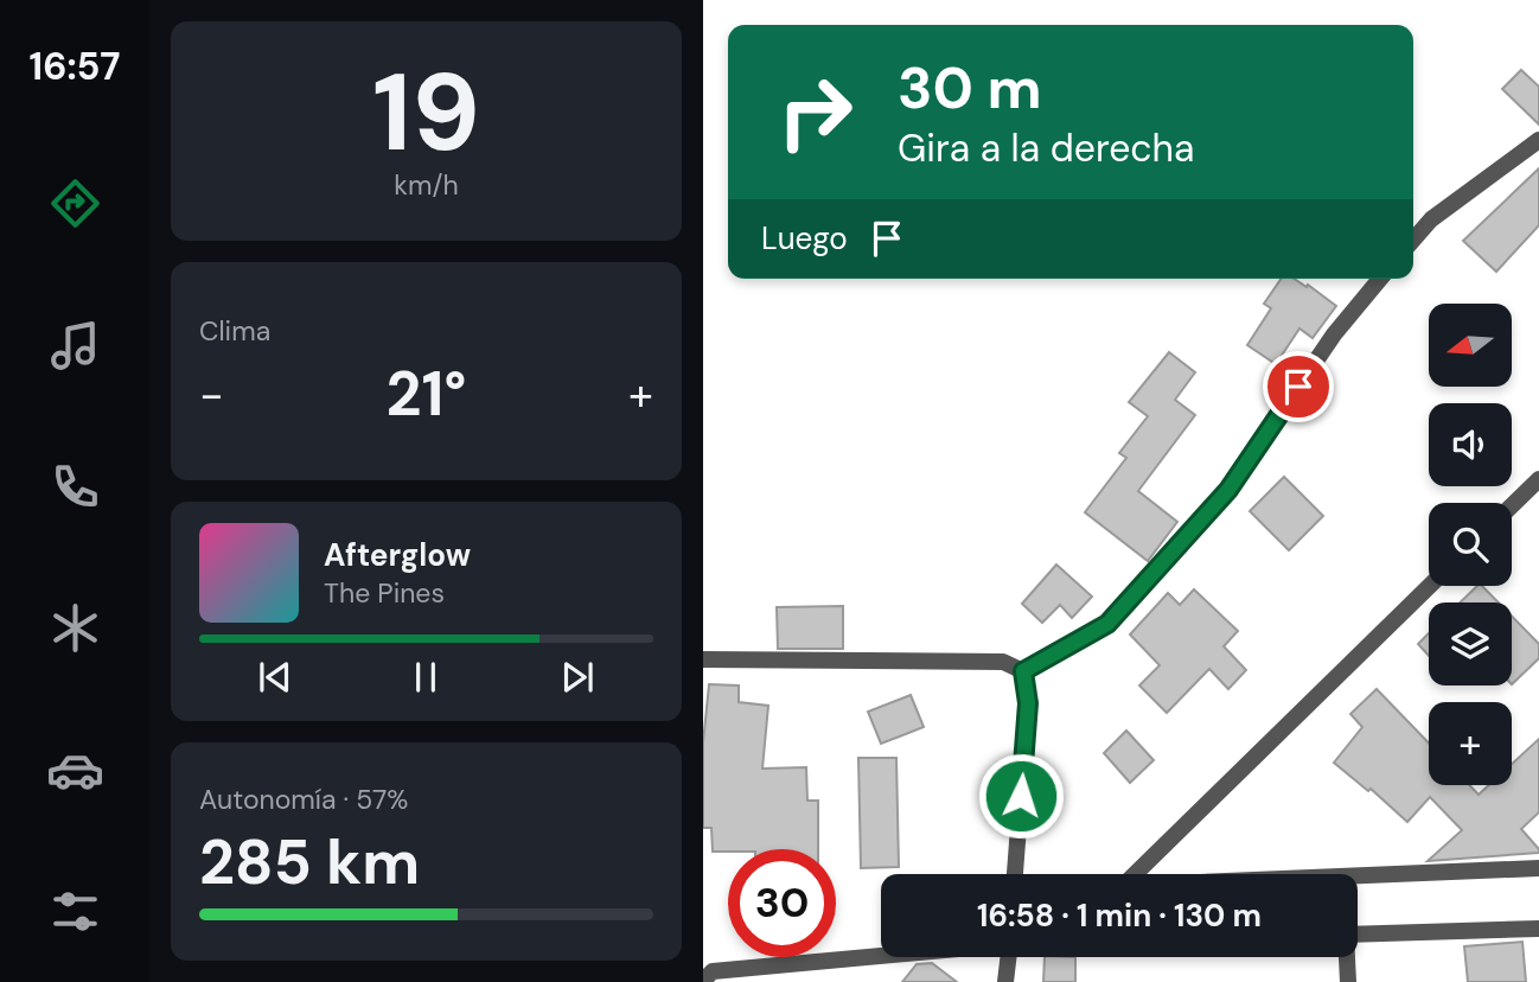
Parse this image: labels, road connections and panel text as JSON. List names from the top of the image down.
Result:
{
  "north": "left",
  "page": {
    "tabs": "16:57",
    "tile": [
      ["19", "km/h"],
      "Clima",
      ["Autonomía · 57%", "285 km"]
    ],
    "turn": ["30 m", "Gira a la derecha"],
    "then": "Luego",
    "map_buttons": "+",
    "heat": ["−", "21°", "+"],
    "song": ["Afterglow", "The Pines"],
    "limit": "30",
    "trip": "16:58 · 1 min · 130 m"
  }
}
